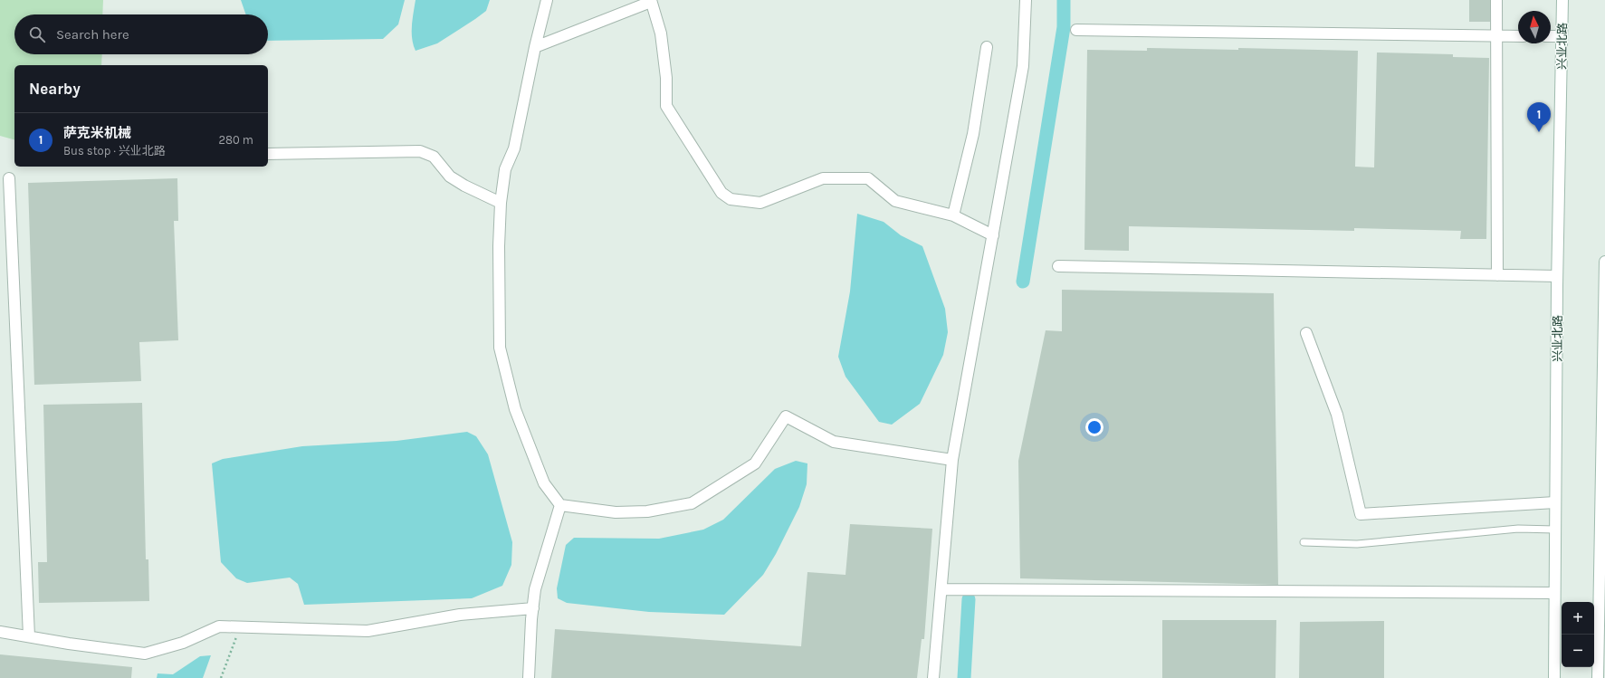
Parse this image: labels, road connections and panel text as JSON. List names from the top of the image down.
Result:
{
  "streets": {
    "street": ["兴业北路"]
  },
  "north": "top",
  "page": {
    "search": "Search here",
    "heading": "Nearby",
    "pins": "1",
    "list": [
      {
        "mark": "1",
        "name": "萨克米机械",
        "note": "Bus stop · 兴业北路",
        "value": "280 m"
      }
    ],
    "map_buttons": ["+", "−"]
  }
}
